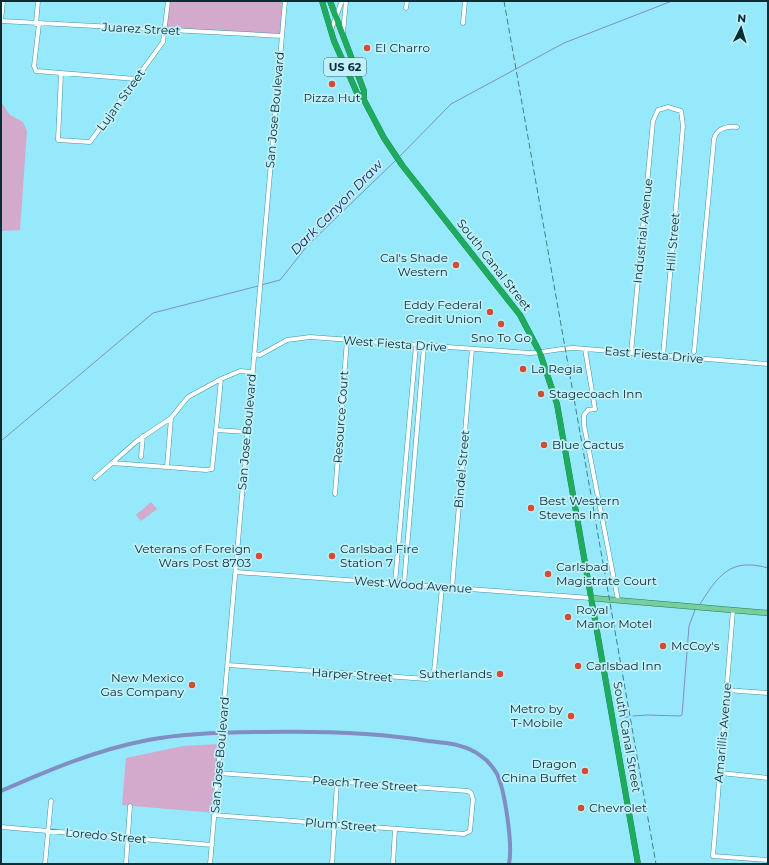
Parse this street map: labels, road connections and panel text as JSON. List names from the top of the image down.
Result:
{
  "streets": {
    "highway": ["US 62", "South Canal Street"],
    "street": [
      "Juarez Street",
      "Lujan Street",
      "San Jose Boulevard",
      "Industrial Avenue",
      "Hill Street",
      "West Fiesta Drive",
      "East Fiesta Drive",
      "Resource Court",
      "Bindel Street",
      "West Wood Avenue",
      "Harper Street",
      "Amarillis Avenue",
      "Peach Tree Street",
      "Plum Street",
      "Loredo Street"
    ]
  },
  "crossings": [
    ["Juarez Street", "Lujan Street"],
    ["Juarez Street", "San Jose Boulevard"],
    ["San Jose Boulevard", "West Fiesta Drive"],
    ["San Jose Boulevard", "West Wood Avenue"],
    ["San Jose Boulevard", "Harper Street"],
    ["San Jose Boulevard", "Peach Tree Street"],
    ["San Jose Boulevard", "Plum Street"],
    ["San Jose Boulevard", "Loredo Street"],
    ["Industrial Avenue", "Hill Street"],
    ["Industrial Avenue", "East Fiesta Drive"],
    ["Hill Street", "East Fiesta Drive"],
    ["South Canal Street", "West Fiesta Drive"],
    ["South Canal Street", "East Fiesta Drive"],
    ["South Canal Street", "West Wood Avenue"],
    ["West Fiesta Drive", "East Fiesta Drive"],
    ["West Fiesta Drive", "Resource Court"],
    ["West Fiesta Drive", "Bindel Street"],
    ["Bindel Street", "West Wood Avenue"],
    ["West Wood Avenue", "Harper Street"],
    ["Peach Tree Street", "Plum Street"]
  ],
  "water": ["Dark Canyon Draw"],
  "places": [
    "El Charro",
    "Pizza Hut",
    "Cal's Shade Western",
    "Eddy Federal Credit Union",
    "Sno To Go",
    "La Regia",
    "Stagecoach Inn",
    "Blue Cactus",
    "Best Western Stevens Inn",
    "Veterans of Foreign Wars Post 8703",
    "Carlsbad Fire Station 7",
    "Carlsbad Magistrate Court",
    "Royal Manor Motel",
    "McCoy's",
    "Carlsbad Inn",
    "Sutherlands",
    "New Mexico Gas Company",
    "Metro by T-Mobile",
    "Dragon China Buffet",
    "Chevrolet"
  ],
  "north": "top"
}
